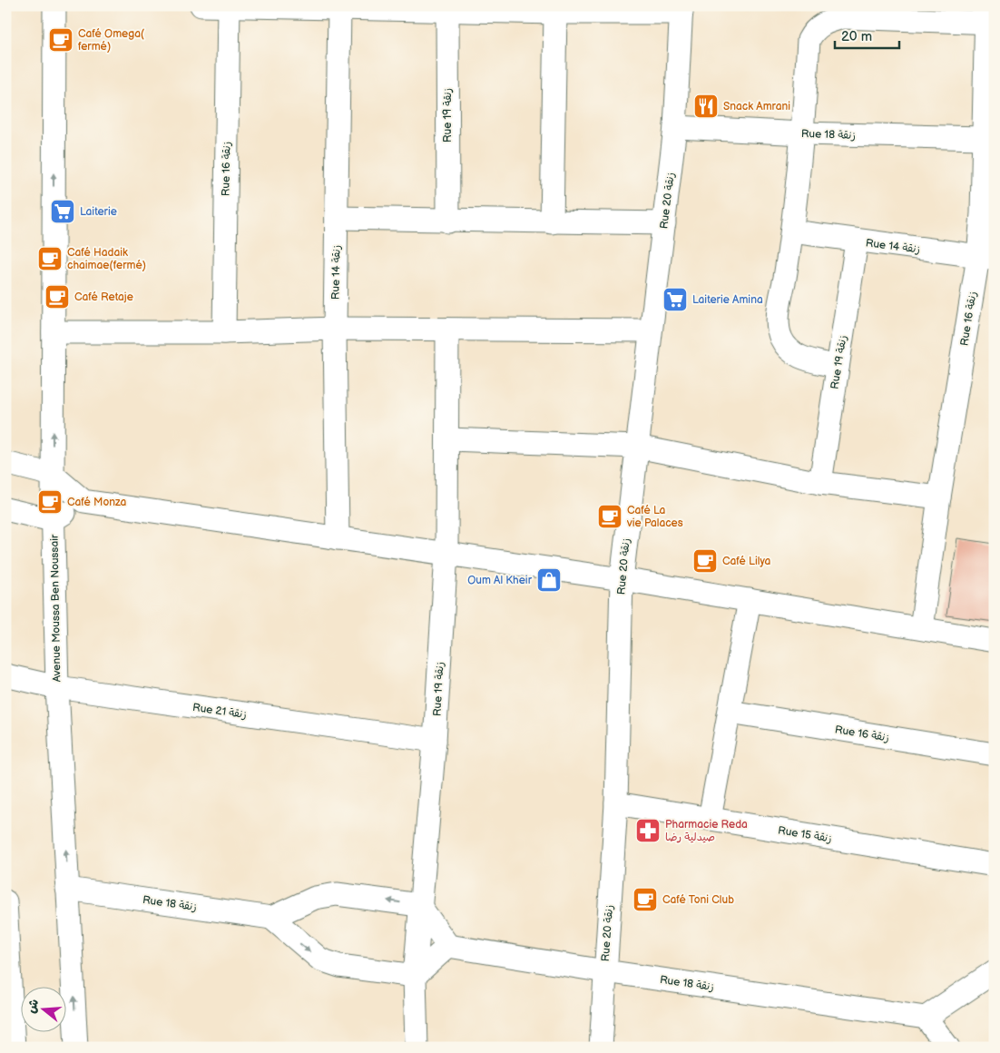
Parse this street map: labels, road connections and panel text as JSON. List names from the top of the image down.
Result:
{
  "streets": {
    "street": [
      "Rue 19 زنقة",
      "Rue 18 زنقة",
      "Rue 16 زنقة",
      "Rue 20 زنقة",
      "Rue 14 زنقة",
      "Avenue Moussa Ben Noussair",
      "Rue 21 زنقة",
      "Rue 15 زنقة"
    ]
  },
  "crossings": [
    ["Rue 19 زنقة", "Rue 14 زنقة"],
    ["Rue 19 زنقة", "Rue 21 زنقة"],
    ["Rue 18 زنقة", "Rue 16 زنقة"],
    ["Rue 18 زنقة", "Rue 20 زنقة"],
    ["Rue 18 زنقة", "Avenue Moussa Ben Noussair"],
    ["Rue 16 زنقة", "Rue 14 زنقة"],
    ["Rue 20 زنقة", "Rue 15 زنقة"],
    ["Avenue Moussa Ben Noussair", "Rue 21 زنقة"]
  ],
  "one_way": ["Avenue Moussa Ben Noussair"],
  "places": {
    "cafe": [
      "Café Omega( fermé)",
      "Café Hadaik chaimae(fermé)",
      "Café Retaje",
      "Café Monza",
      "Café La vie Palaces",
      "Café Lilya",
      "Café Toni Club"
    ],
    "restaurant": ["Snack Amrani"],
    "supermarket": ["Laiterie", "Laiterie Amina"],
    "shop": ["Oum Al Kheir"],
    "pharmacy": ["Pharmacie Reda صيدلية رضا"]
  },
  "scale_bar": "20 m",
  "north": "left"
}
